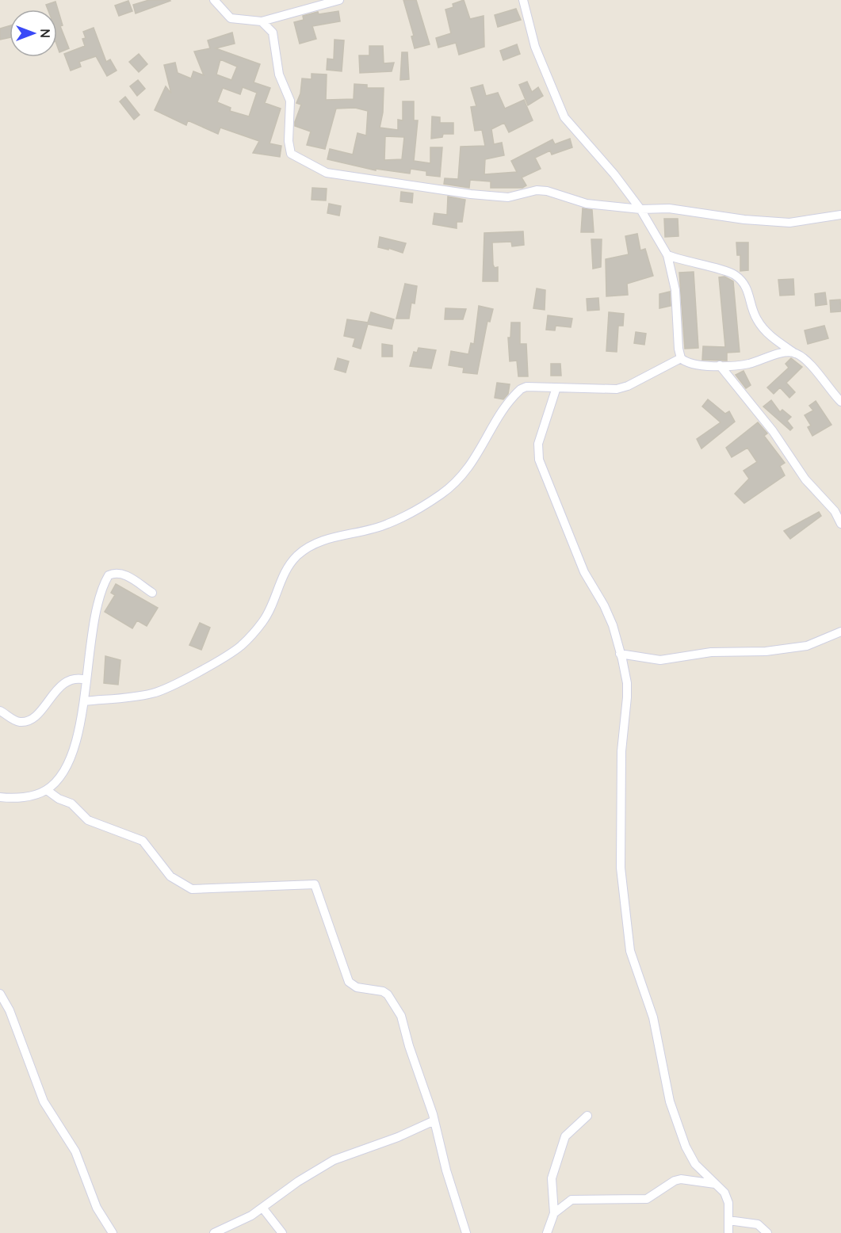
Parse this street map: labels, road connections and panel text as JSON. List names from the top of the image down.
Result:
{
  "north": "right"
}
